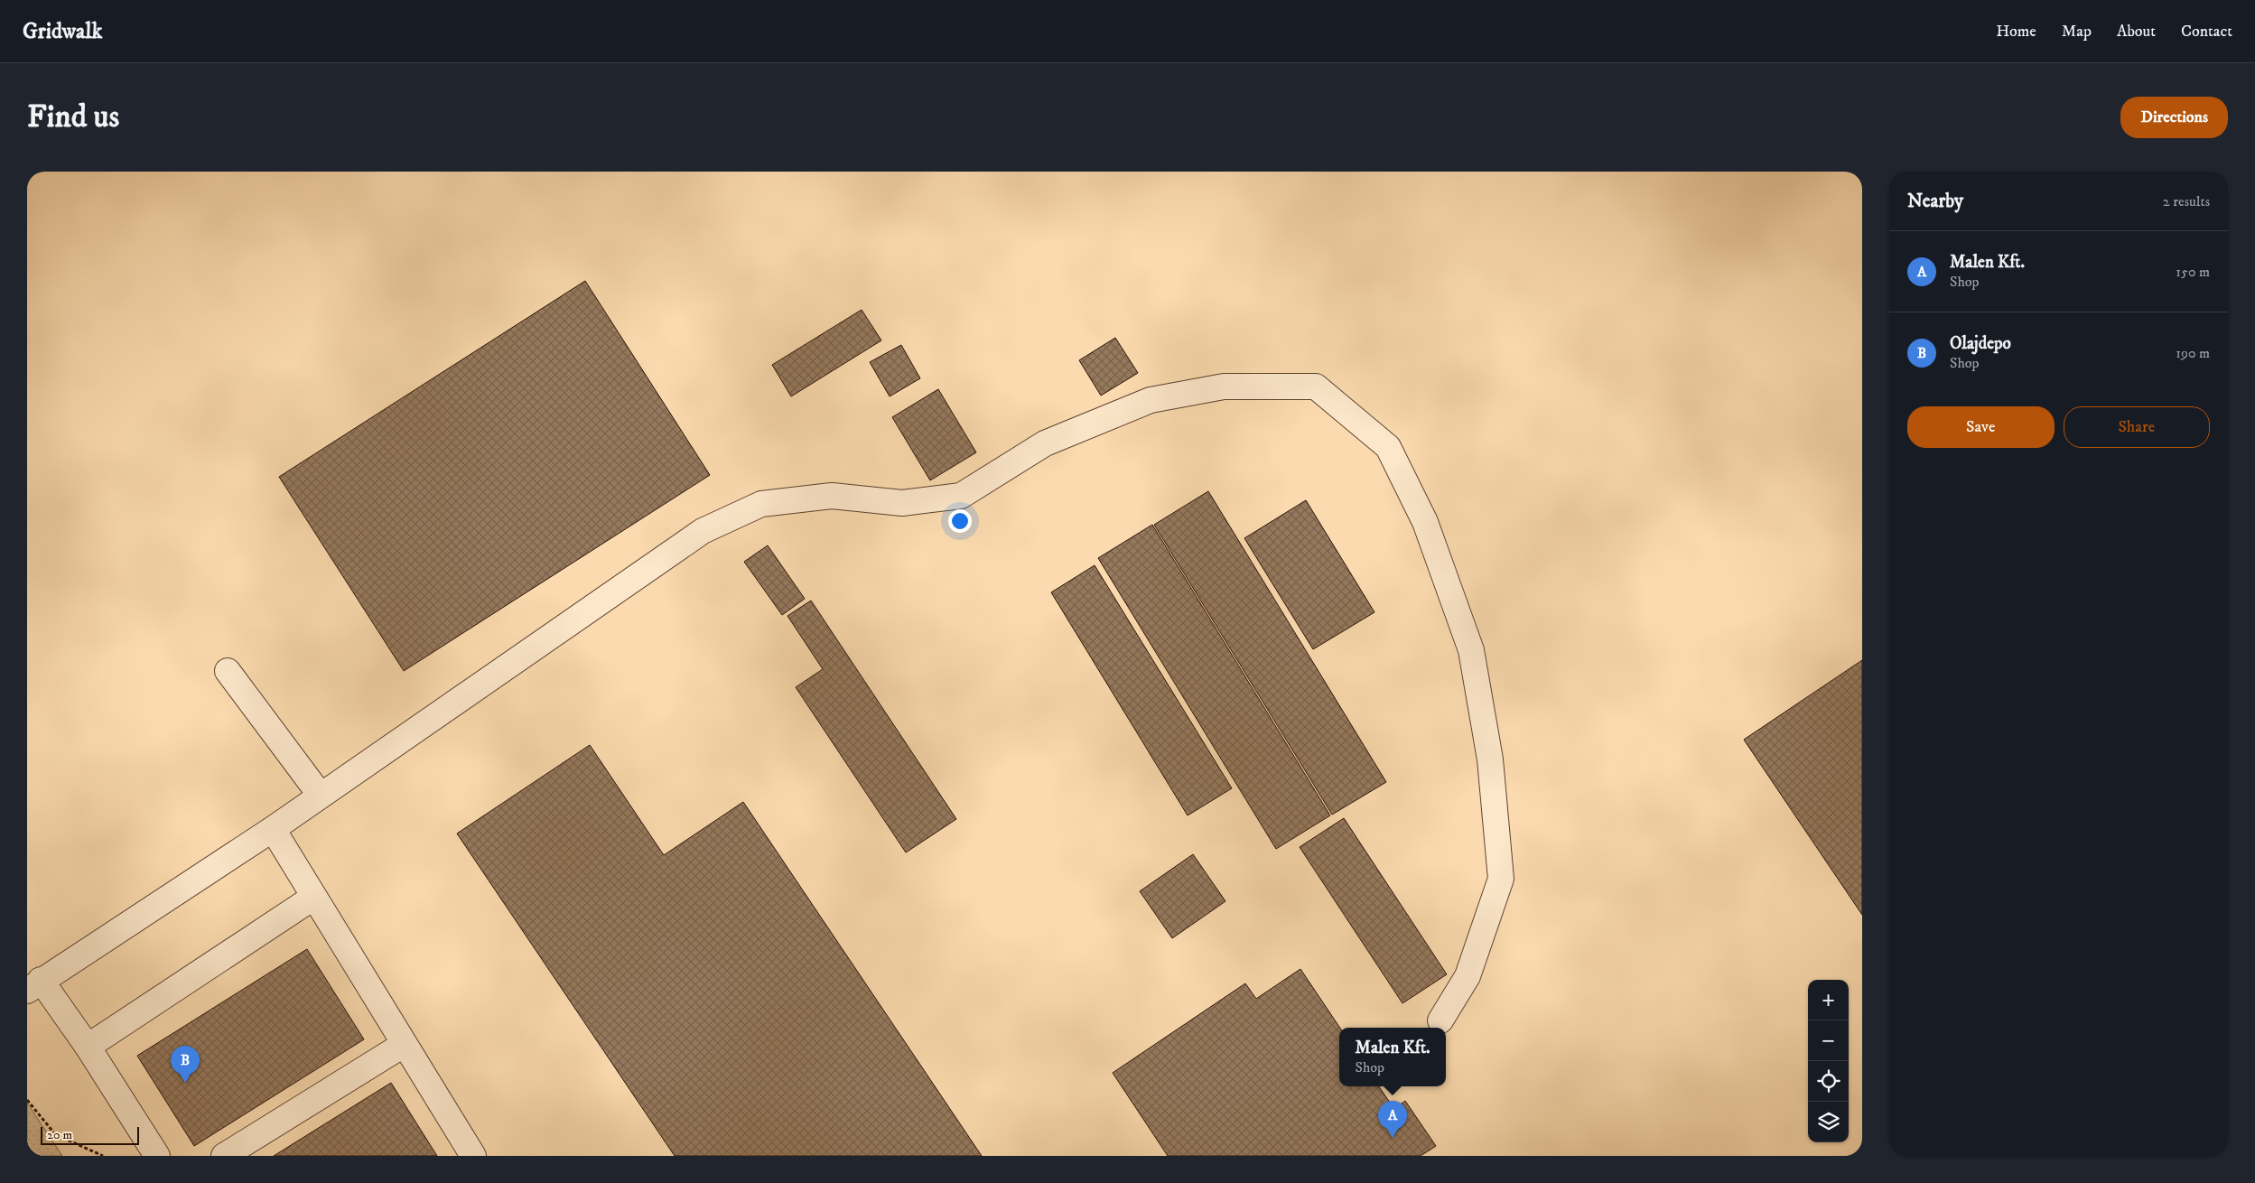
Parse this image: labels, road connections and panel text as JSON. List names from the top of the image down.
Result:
{
  "scale_bar": "20 m",
  "page": {
    "header": "Gridwalk",
    "nav": [
      "Home",
      "Map",
      "About",
      "Contact"
    ],
    "buttons": [
      "Directions",
      ["Save", "Share"]
    ],
    "title": "Find us",
    "heading": ["Nearby", "2 results"],
    "list": [
      {
        "mark": "A",
        "name": "Malen Kft.",
        "note": "Shop",
        "value": "150 m"
      },
      {
        "mark": "B",
        "name": "Olajdepo",
        "note": "Shop",
        "value": "190 m"
      }
    ],
    "map_buttons": ["+", "−"],
    "popup": ["Malen Kft.", "Shop"],
    "pins": ["B", "A"],
    "scale": "20 m"
  }
}
